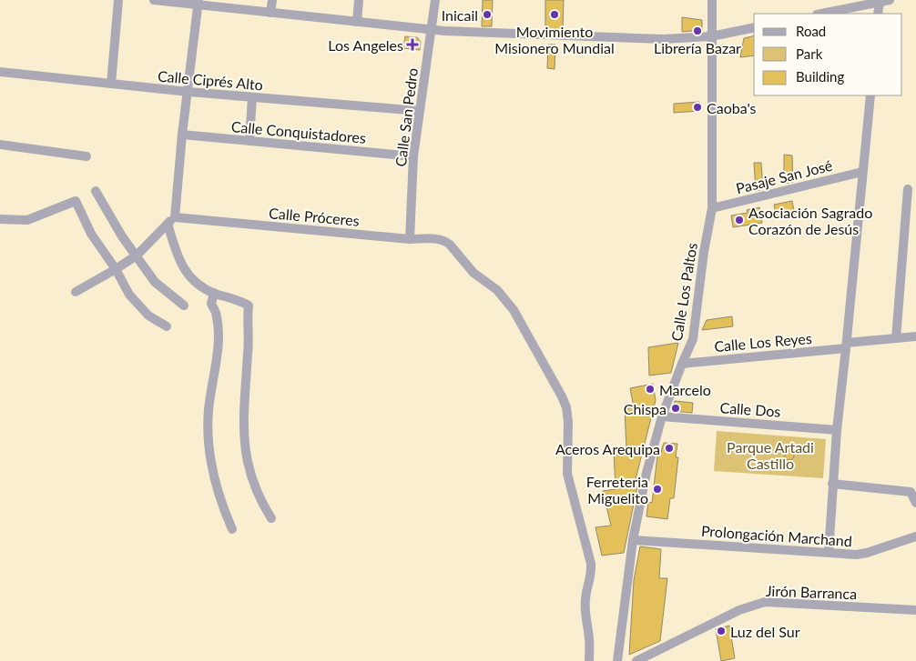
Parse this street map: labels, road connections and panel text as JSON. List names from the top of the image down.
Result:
{
  "streets": {
    "street": [
      "Calle Ciprés Alto",
      "Calle San Pedro",
      "Calle Conquistadores",
      "Pasaje San José",
      "Calle Próceres",
      "Calle Los Paltos",
      "Calle Los Reyes",
      "Calle Dos",
      "Prolongación Marchand",
      "Jirón Barranca"
    ]
  },
  "crossings": [
    ["Calle Ciprés Alto", "Calle San Pedro"],
    ["Calle San Pedro", "Calle Conquistadores"],
    ["Calle San Pedro", "Calle Próceres"],
    ["Pasaje San José", "Calle Los Paltos"],
    ["Calle Los Paltos", "Calle Los Reyes"],
    ["Calle Los Paltos", "Calle Dos"],
    ["Calle Los Paltos", "Prolongación Marchand"]
  ],
  "parks": ["Parque Artadi Castillo"],
  "places": {
    "other": [
      "Inicail",
      "Movimiento Misionero Mundial",
      "Librería Bazar",
      "Caoba's",
      "Asociación Sagrado Corazón de Jesús",
      "Marcelo",
      "Chispa",
      "Aceros Arequipa",
      "Ferreteria Miguelito",
      "Luz del Sur"
    ],
    "health": ["Los Angeles"]
  },
  "legend": ["Road", "Park", "Building"]
}
